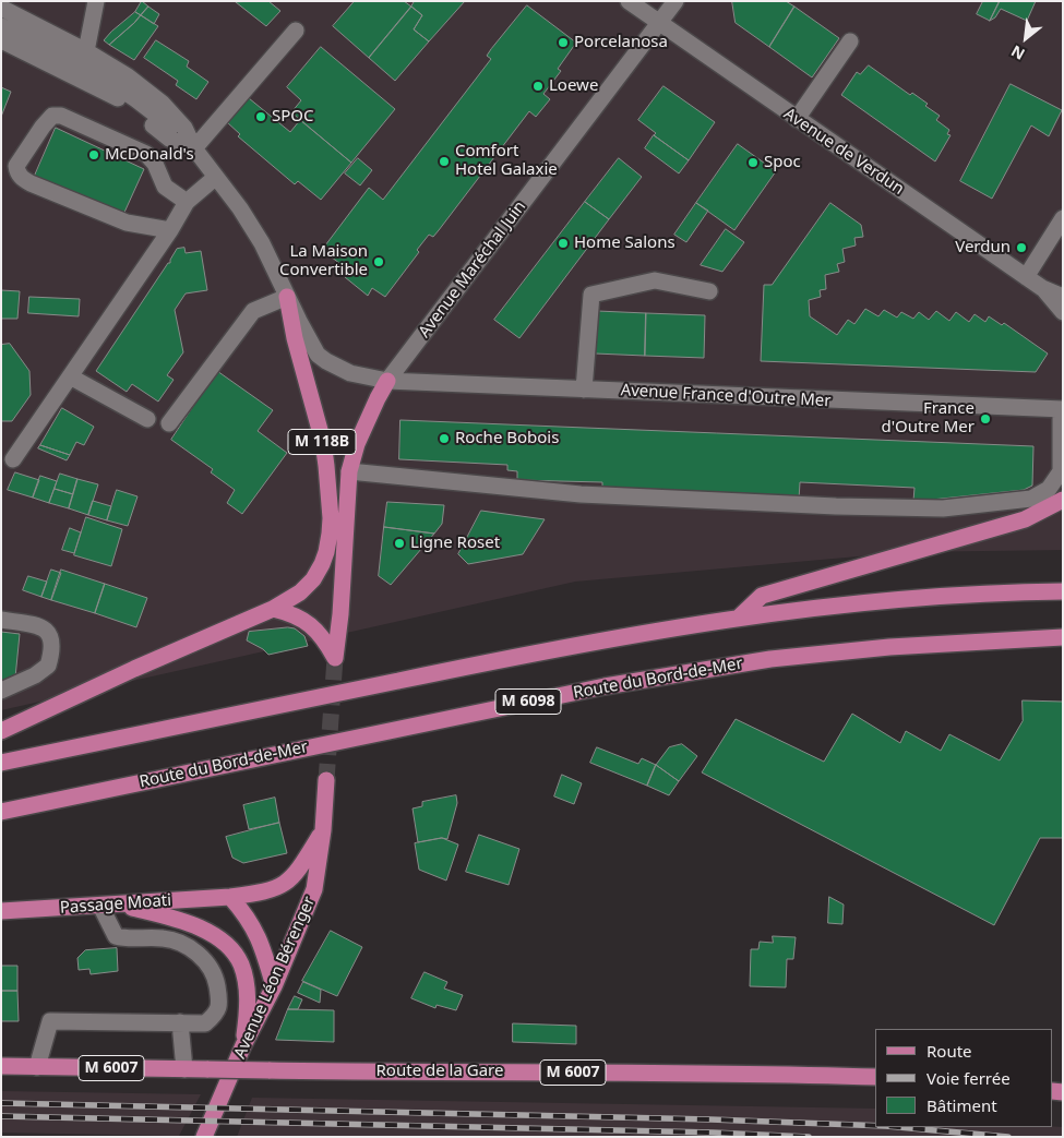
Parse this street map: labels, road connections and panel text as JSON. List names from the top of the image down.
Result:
{
  "streets": {
    "main road": [
      "M 118B",
      "Route du Bord-de-Mer",
      "M 6098",
      "Passage Moati",
      "Avenue Léon Bérenger",
      "M 6007",
      "Route de la Gare"
    ],
    "street": ["Avenue de Verdun", "Avenue Maréchal Juin", "Avenue France d'Outre Mer"]
  },
  "crossings": [
    ["Avenue de Verdun", "Avenue Maréchal Juin"],
    ["Avenue Maréchal Juin", "Avenue France d'Outre Mer"],
    ["Avenue Maréchal Juin", "M 118B"],
    ["Avenue France d'Outre Mer", "M 118B"],
    ["Passage Moati", "Avenue Léon Bérenger"]
  ],
  "places": [
    "Porcelanosa",
    "Loewe",
    "SPOC",
    "McDonald's",
    "Comfort Hotel Galaxie",
    "Spoc",
    "Home Salons",
    "Verdun",
    "La Maison Convertible",
    "France d'Outre Mer",
    "Roche Bobois",
    "Ligne Roset"
  ],
  "legend": ["Route", "Voie ferrée", "Bâtiment"],
  "north": "bottom left"
}
